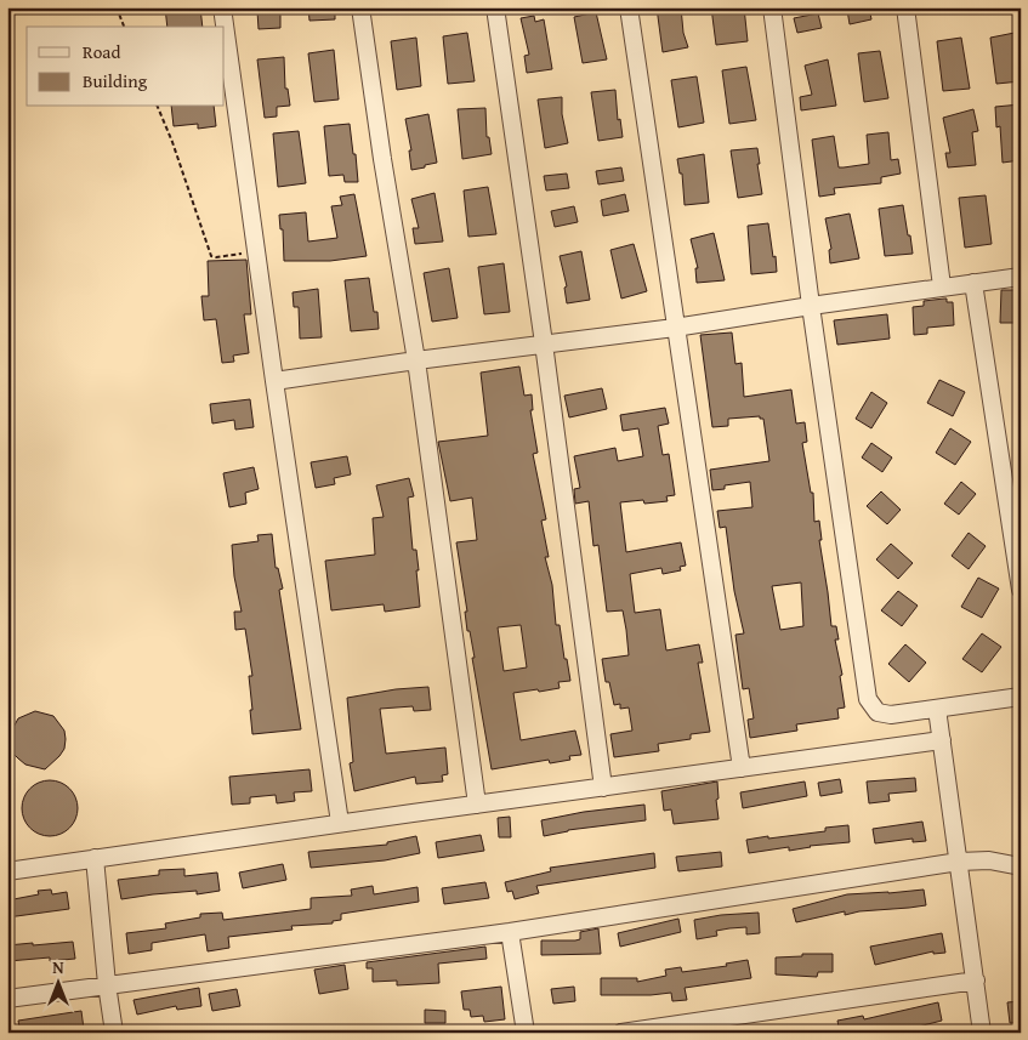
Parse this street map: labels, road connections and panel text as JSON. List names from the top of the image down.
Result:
{
  "legend": ["Road", "Building"],
  "north": "top"
}
